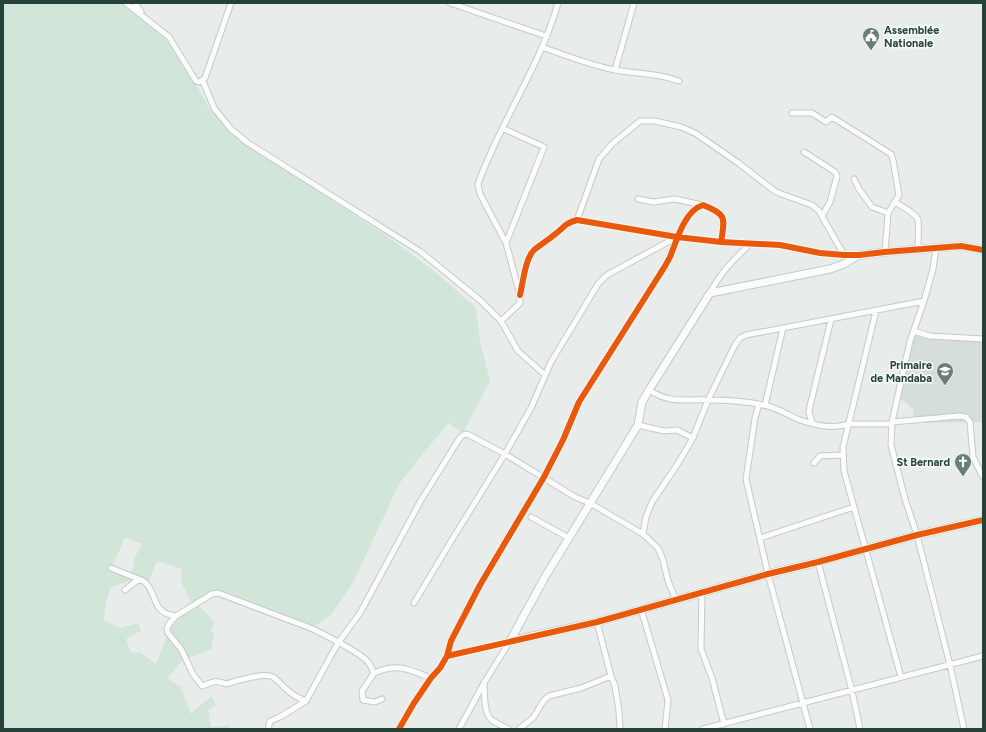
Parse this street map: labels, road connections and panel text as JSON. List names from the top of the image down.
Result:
{
  "places": {
    "public building": ["Assemblée Nationale"],
    "school or university": ["Primaire de Mandaba"],
    "church": ["St Bernard"]
  }
}
